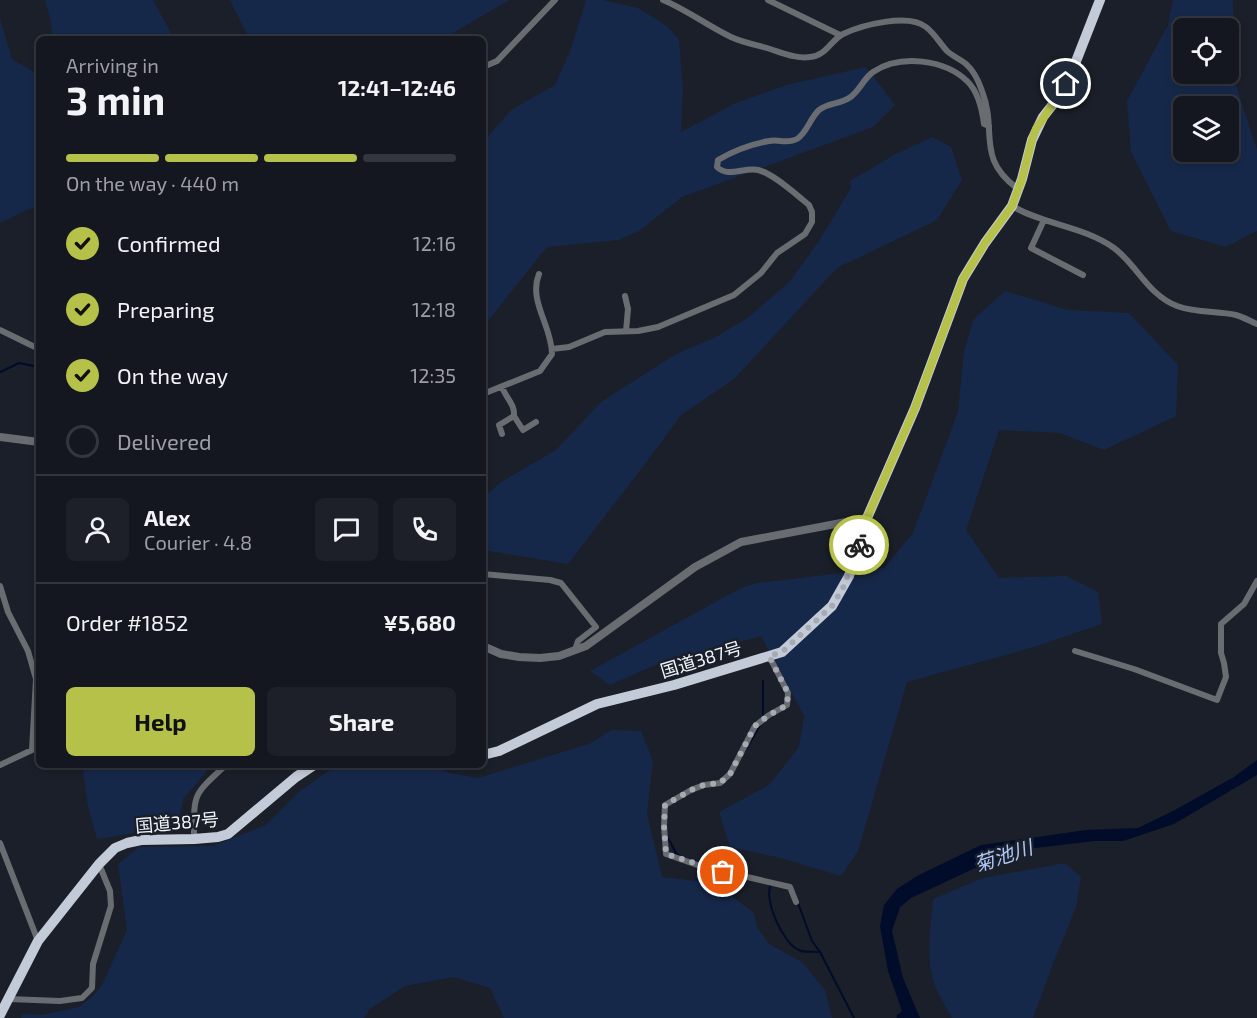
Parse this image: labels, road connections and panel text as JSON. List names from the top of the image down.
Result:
{
  "streets": {
    "highway": ["国道387号"]
  },
  "water": ["菊池川"],
  "page": {
    "heading": ["3 min", "Arriving in", "12:41–12:46"],
    "panel": [
      "Alex",
      "Courier · 4.8",
      "Order #1852",
      "¥5,680"
    ],
    "bar": "On the way · 440 m",
    "list": [
      ["Confirmed", "12:16"],
      ["Preparing", "12:18"],
      ["On the way", "12:35"],
      "Delivered"
    ],
    "buttons": ["Help", "Share"]
  }
}
